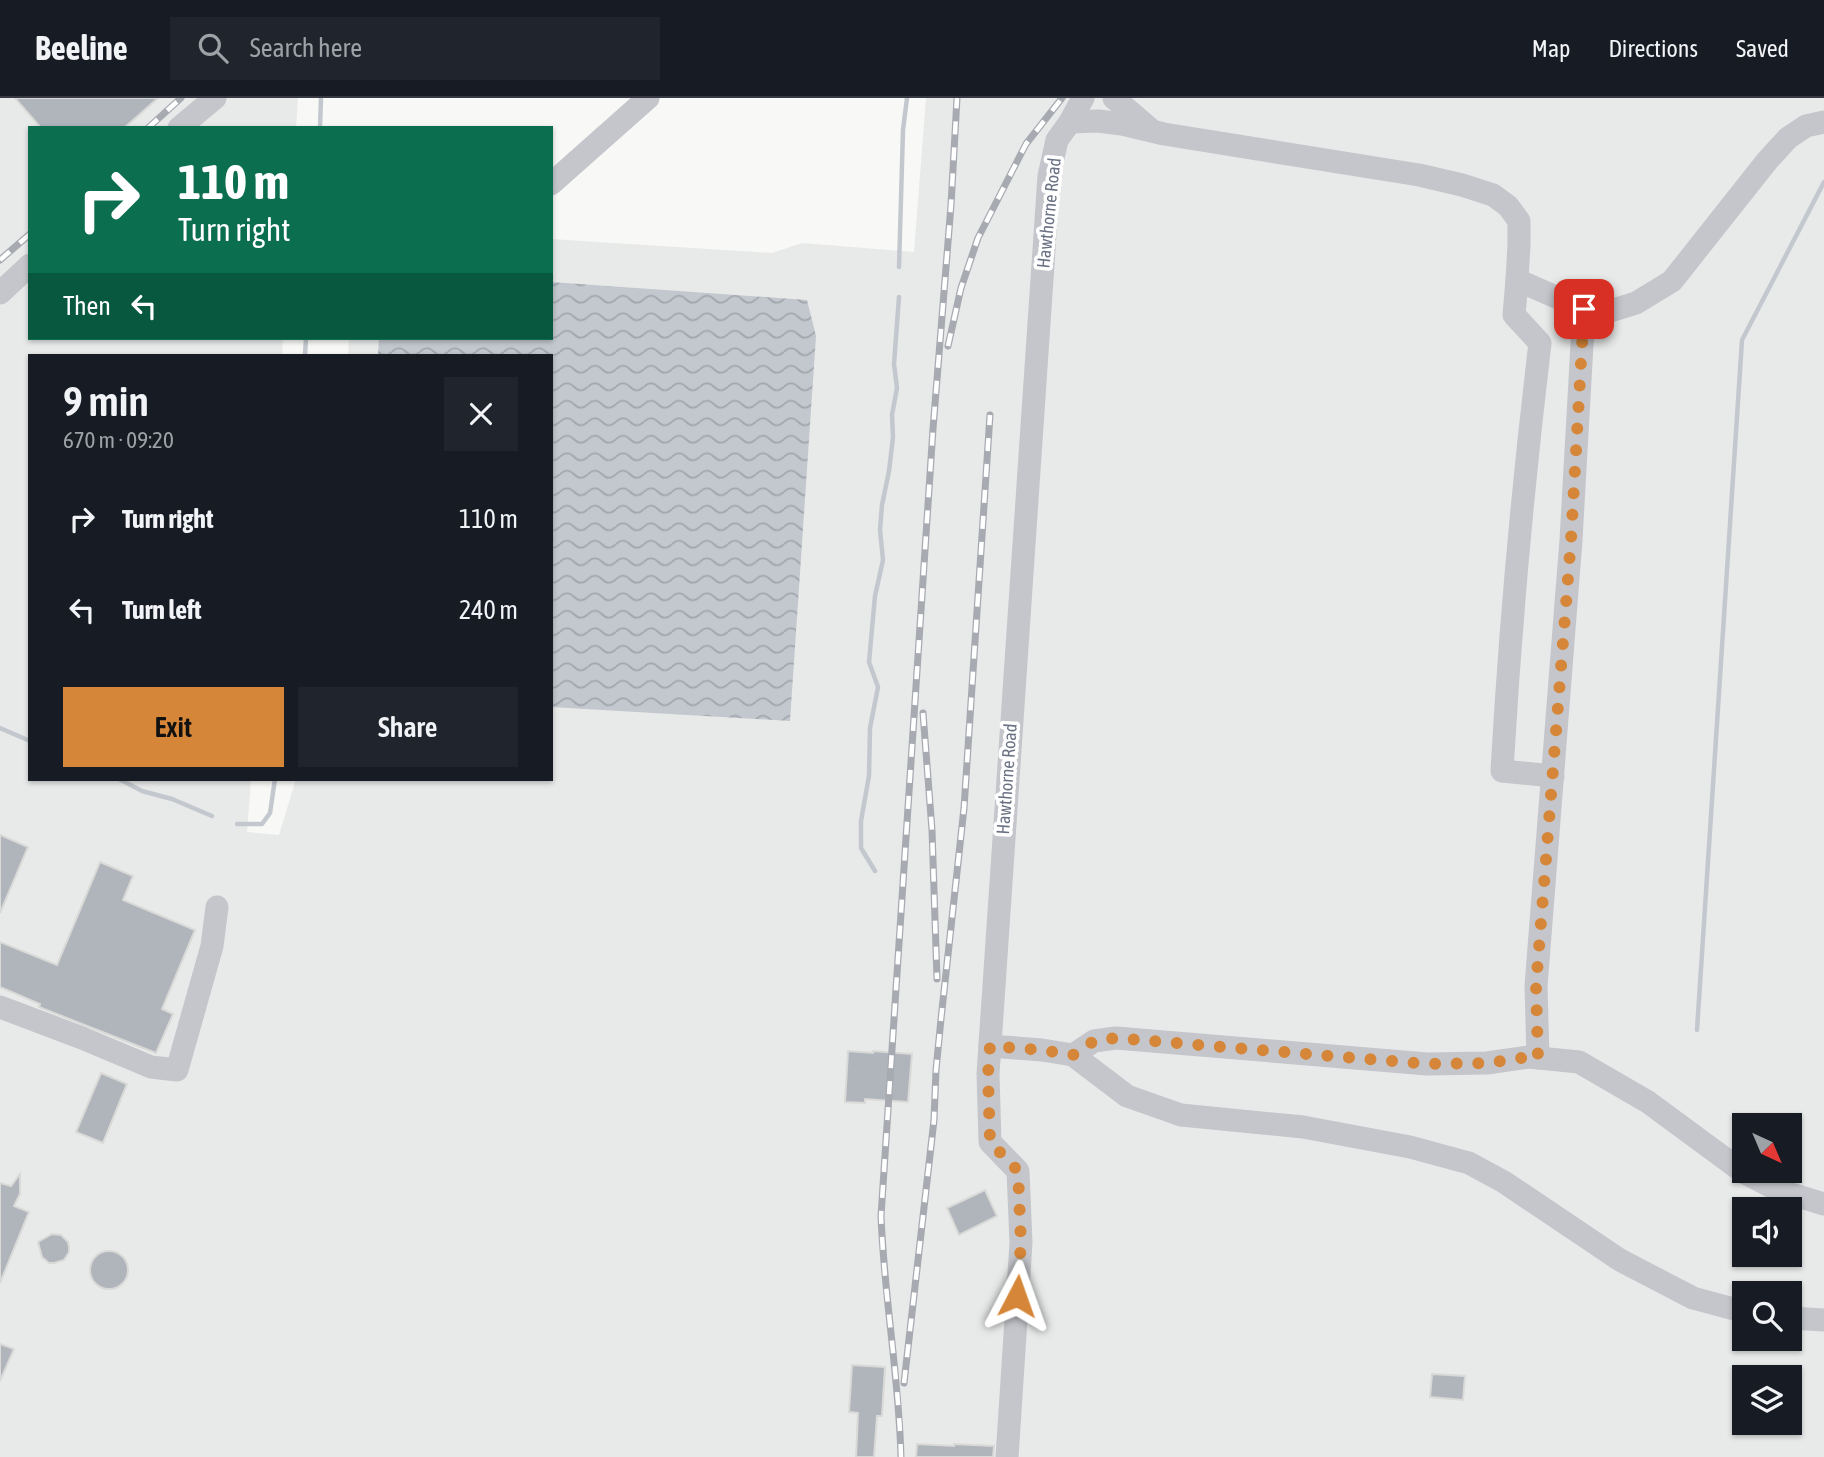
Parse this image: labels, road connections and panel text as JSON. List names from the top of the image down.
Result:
{
  "streets": {
    "street": ["Hawthorne Road"]
  },
  "north": "bottom right",
  "page": {
    "header": "Beeline",
    "search": "Search here",
    "nav": ["Map", "Directions", "Saved"],
    "turn": ["110 m", "Turn right"],
    "then": "Then",
    "heading": ["9 min", "670 m · 09:20"],
    "list": [
      {
        "name": "Turn right",
        "value": "110 m"
      },
      {
        "name": "Turn left",
        "value": "240 m"
      }
    ],
    "buttons": ["Exit", "Share"]
  }
}
